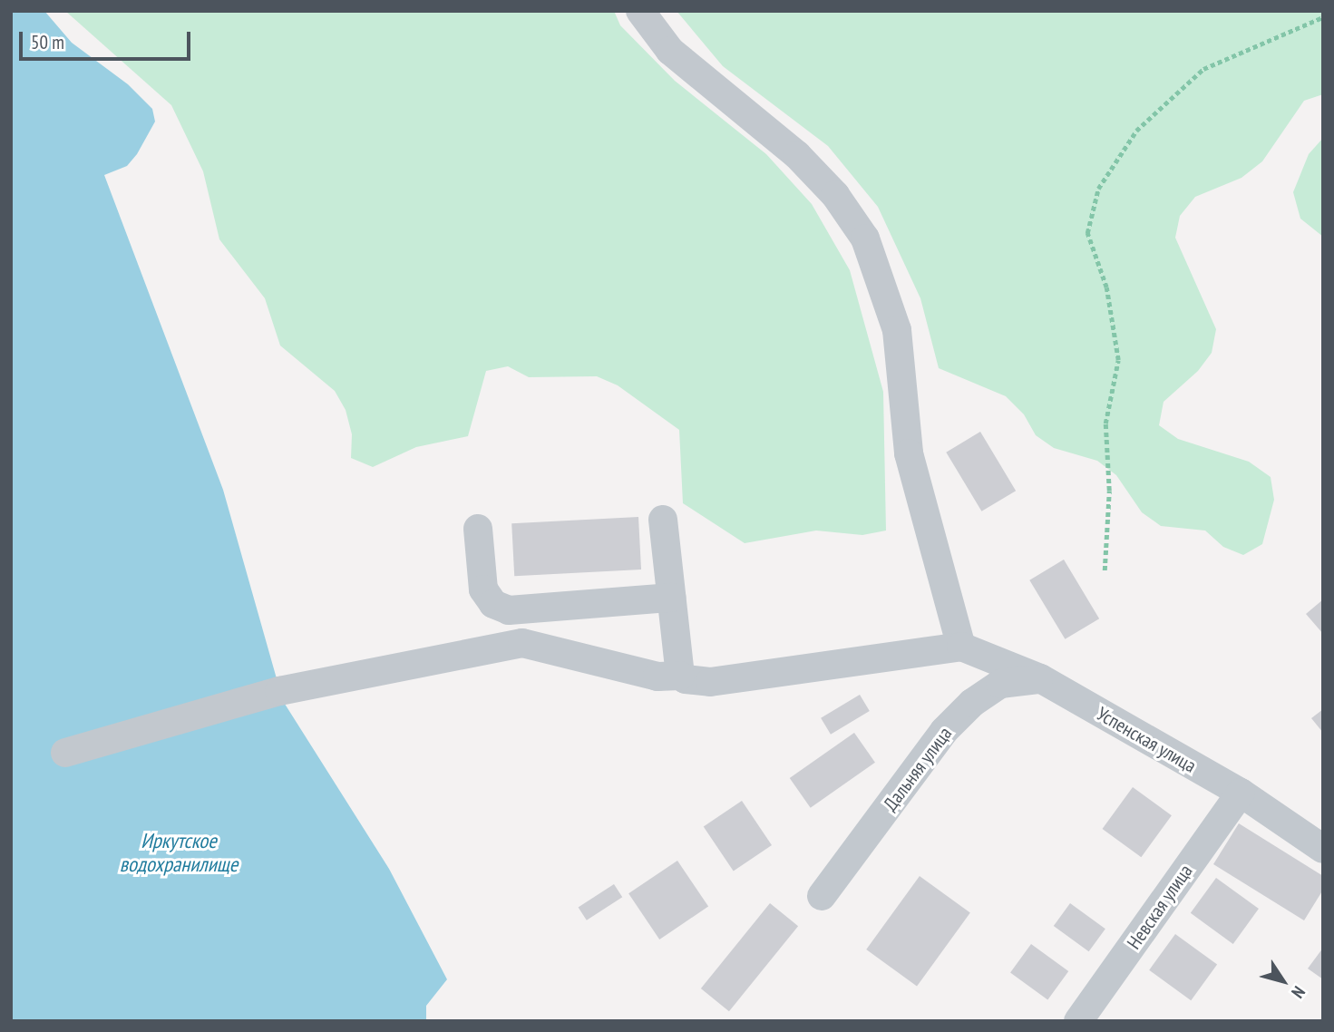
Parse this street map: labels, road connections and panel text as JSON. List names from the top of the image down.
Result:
{
  "streets": {
    "street": ["Успенская улица", "Дальняя улица", "Невская улица"]
  },
  "crossings": [
    ["Успенская улица", "Дальняя улица"],
    ["Успенская улица", "Невская улица"]
  ],
  "water": ["Иркутское водохранилище"],
  "scale_bar": "50 m",
  "north": "bottom right"
}
